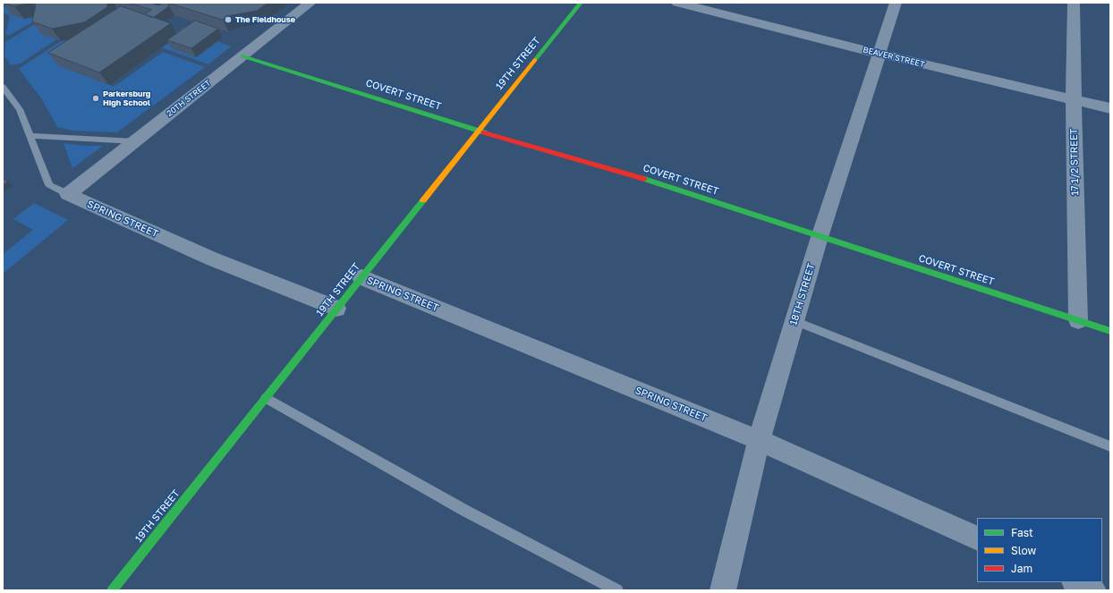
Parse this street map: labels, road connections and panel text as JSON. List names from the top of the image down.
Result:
{
  "streets": {
    "street": [
      "BEAVER STREET",
      "19TH STREET",
      "COVERT STREET",
      "20TH STREET",
      "17 1/2 STREET",
      "SPRING STREET",
      "18TH STREET"
    ]
  },
  "crossings": [
    ["BEAVER STREET", "17 1/2 STREET"],
    ["BEAVER STREET", "18TH STREET"],
    ["19TH STREET", "COVERT STREET"],
    ["19TH STREET", "SPRING STREET"],
    ["COVERT STREET", "20TH STREET"],
    ["COVERT STREET", "17 1/2 STREET"],
    ["COVERT STREET", "18TH STREET"],
    ["20TH STREET", "SPRING STREET"],
    ["SPRING STREET", "18TH STREET"]
  ],
  "places": ["The Fieldhouse", "Parkersburg High School"],
  "legend": ["Fast", "Slow", "Jam"]
}
